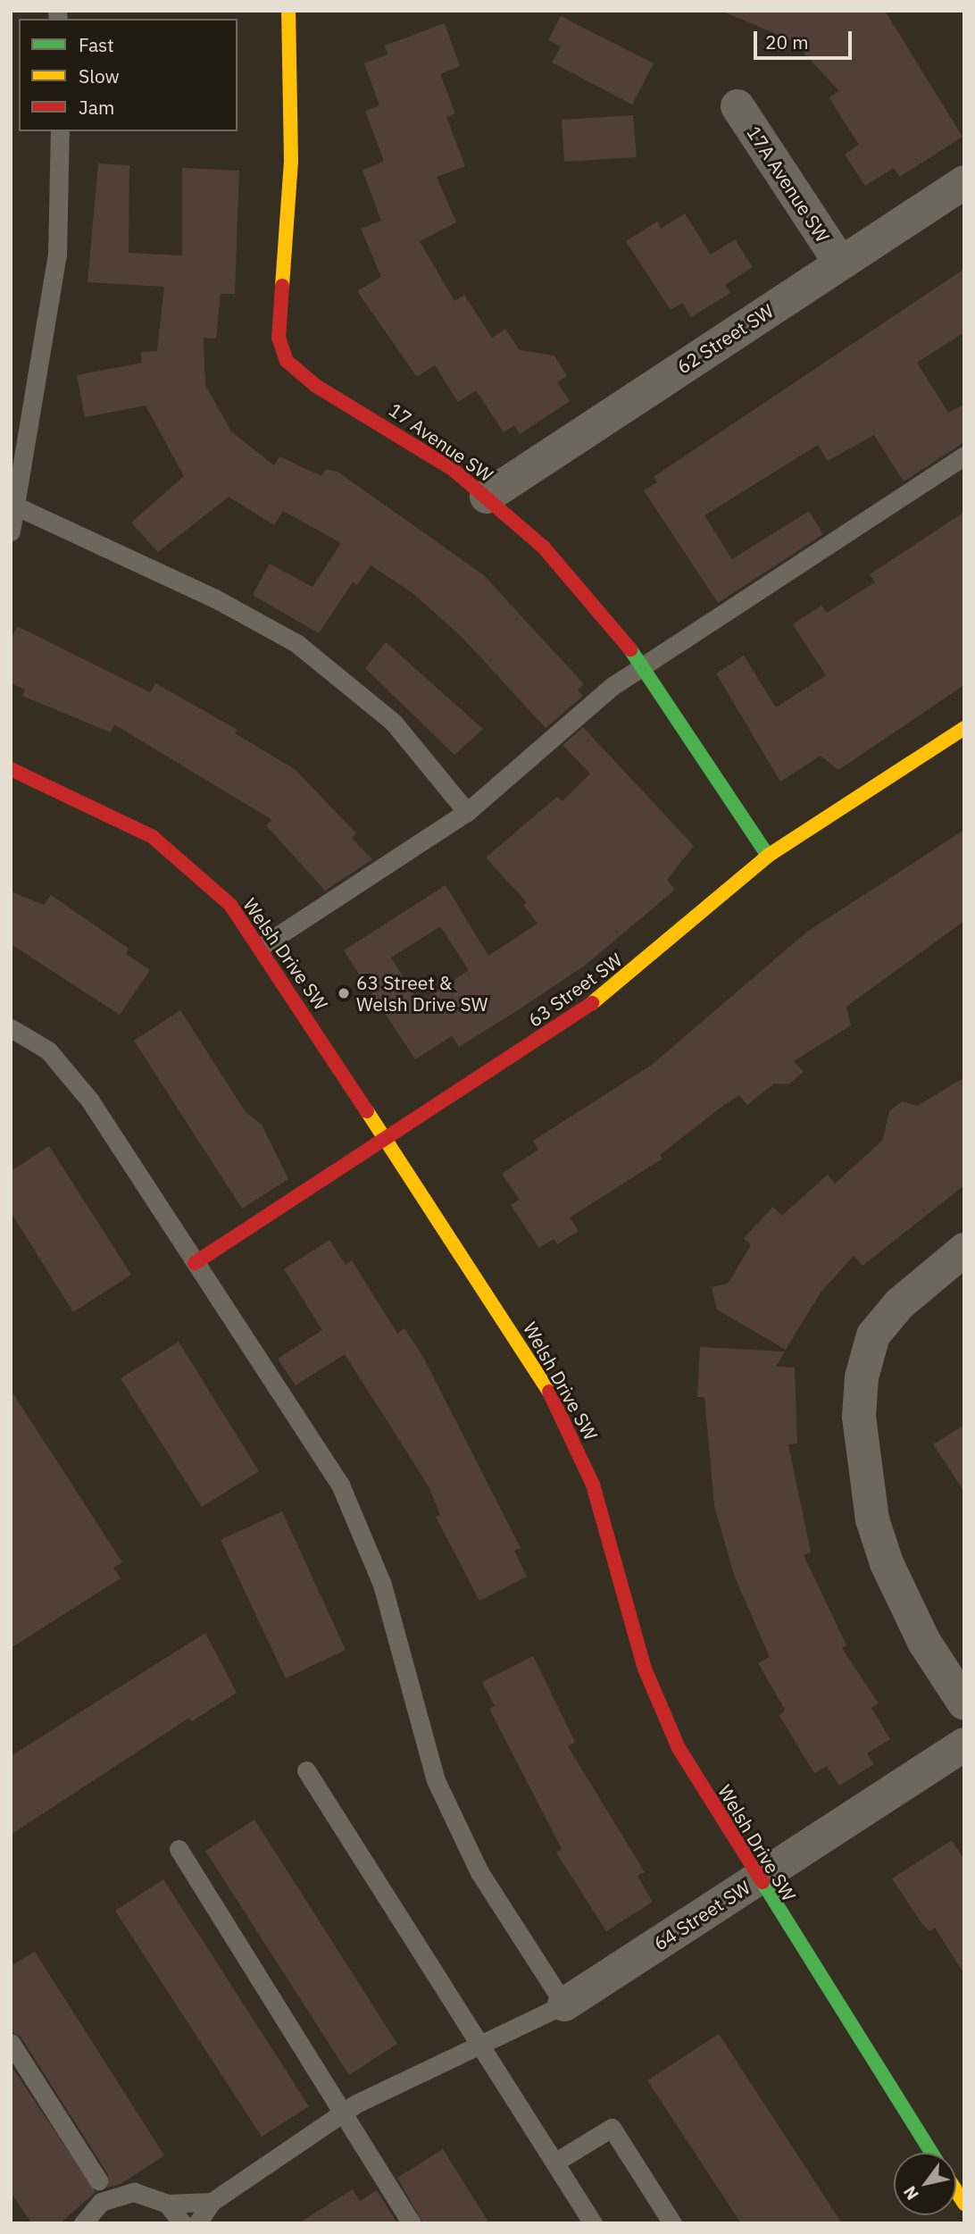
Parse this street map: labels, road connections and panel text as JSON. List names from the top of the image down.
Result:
{
  "streets": {
    "street": [
      "17A Avenue SW",
      "62 Street SW",
      "17 Avenue SW",
      "Welsh Drive SW",
      "63 Street SW",
      "64 Street SW"
    ]
  },
  "crossings": [
    ["17A Avenue SW", "62 Street SW"],
    ["62 Street SW", "17 Avenue SW"],
    ["17 Avenue SW", "63 Street SW"],
    ["Welsh Drive SW", "63 Street SW"],
    ["Welsh Drive SW", "64 Street SW"]
  ],
  "places": ["63 Street & Welsh Drive SW"],
  "legend": ["Fast", "Slow", "Jam"],
  "scale_bar": "20 m",
  "north": "bottom left"
}
